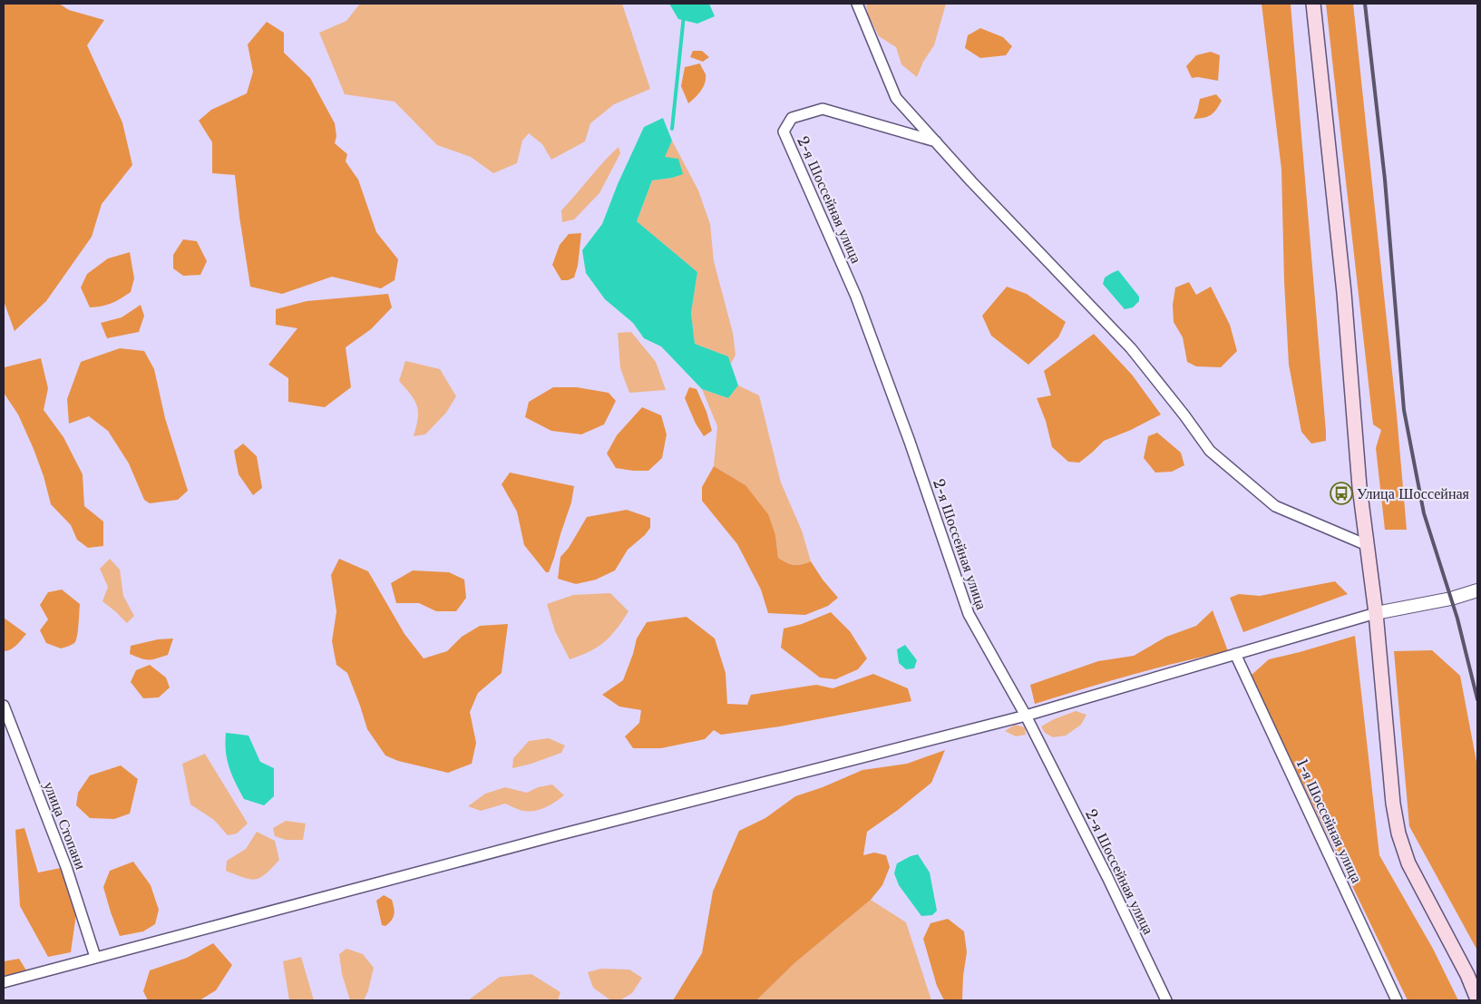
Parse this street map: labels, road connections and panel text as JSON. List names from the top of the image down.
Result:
{
  "streets": {
    "street": ["2-я Шоссейная улица", "1-я Шоссейная улица", "улица Стопани"]
  },
  "places": {
    "bus stop": ["Улица Шоссейная"]
  }
}
